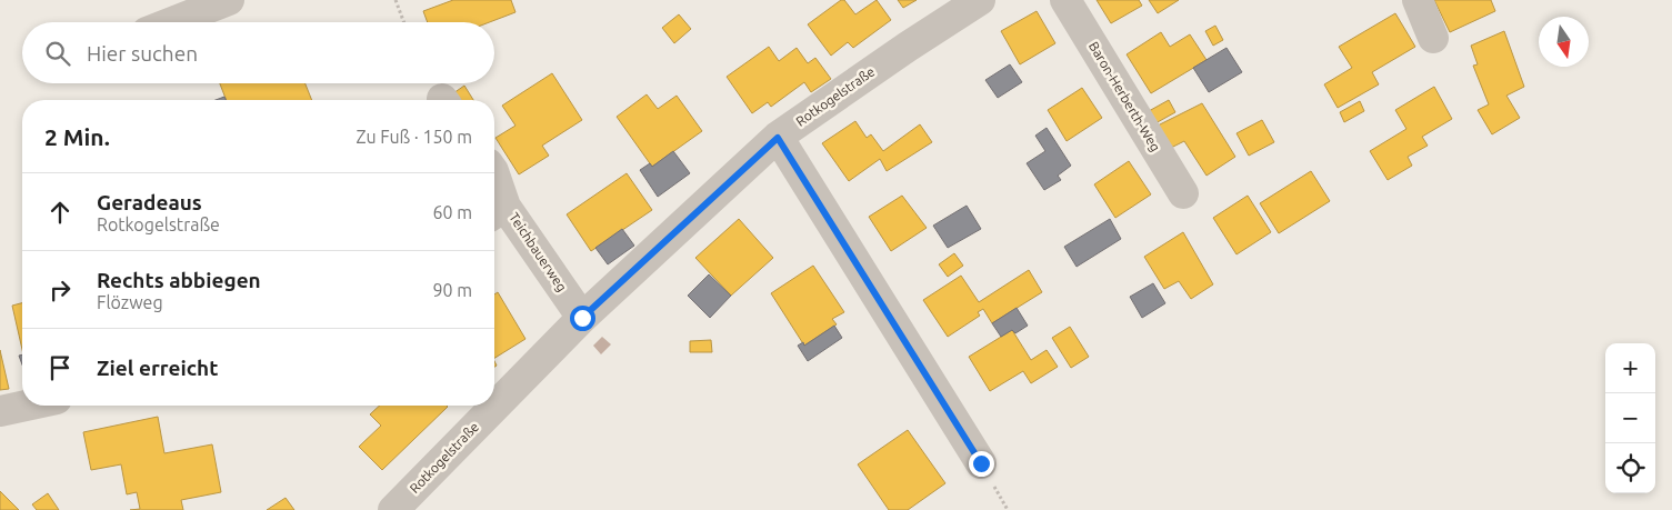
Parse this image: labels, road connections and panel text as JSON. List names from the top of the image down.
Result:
{
  "streets": {
    "street": ["Rotkogelstraße", "Baron-Herberth-Weg", "Teichbauerweg"]
  },
  "crossings": [
    ["Rotkogelstraße", "Teichbauerweg"]
  ],
  "north": "bottom",
  "page": {
    "search": "Hier suchen",
    "heading": ["2 Min.", "Zu Fuß · 150 m"],
    "list": [
      ["Geradeaus", "Rotkogelstraße", "60 m"],
      ["Rechts abbiegen", "Flözweg", "90 m"],
      "Ziel erreicht"
    ],
    "map_buttons": ["+", "−"]
  }
}
